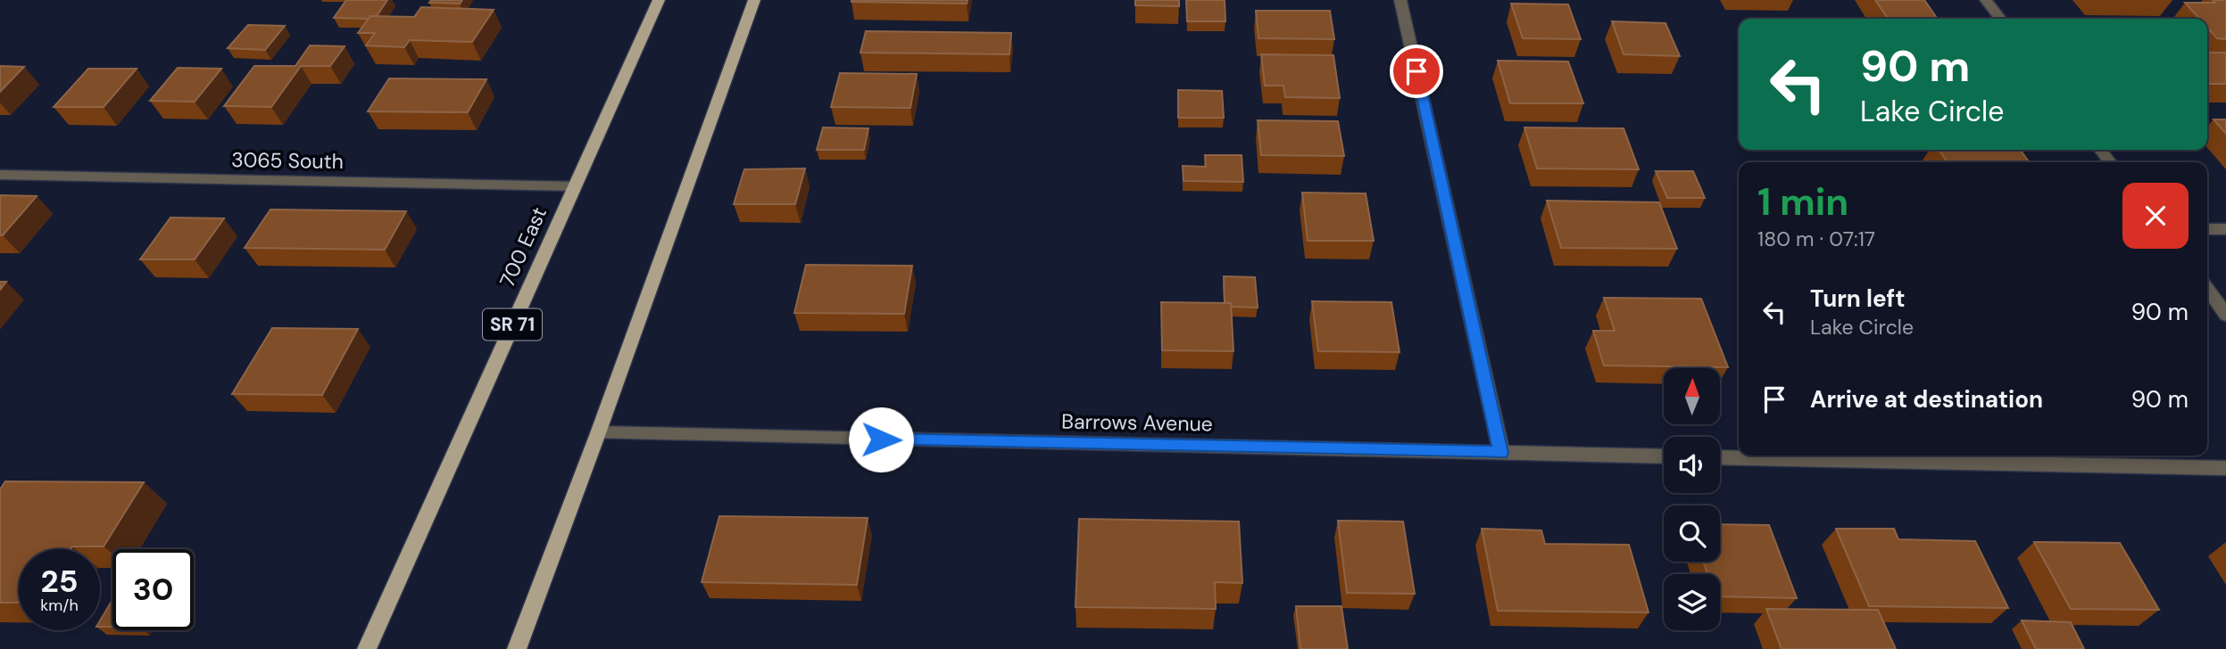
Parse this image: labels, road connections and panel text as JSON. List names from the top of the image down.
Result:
{
  "streets": {
    "main road": ["700 East", "SR 71"],
    "street": ["3065 South", "Barrows Avenue"]
  },
  "crossings": [
    ["3065 South", "700 East"]
  ],
  "north": "top",
  "page": {
    "turn": ["90 m", "Lake Circle"],
    "heading": ["1 min", "180 m · 07:17"],
    "list": [
      {
        "name": "Turn left",
        "note": "Lake Circle",
        "value": "90 m"
      },
      {
        "name": "Arrive at destination",
        "value": "90 m"
      }
    ],
    "speed": "25 km/h",
    "limit": "30"
  }
}
